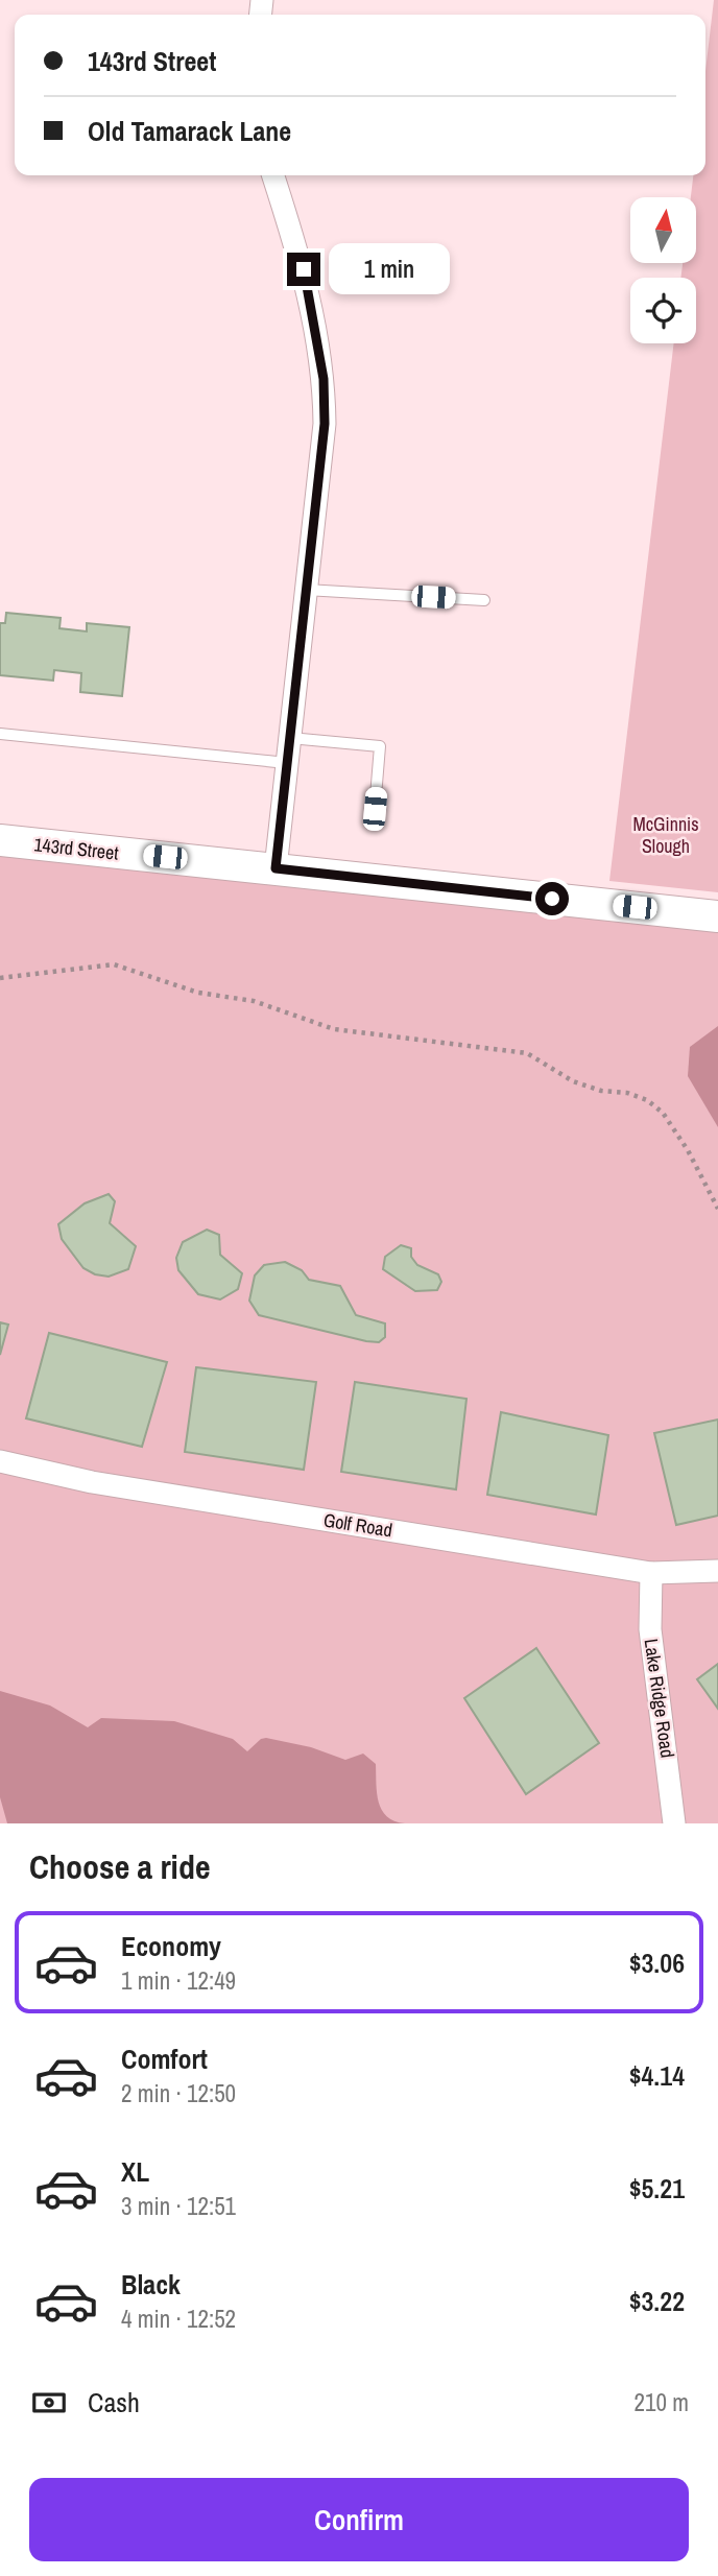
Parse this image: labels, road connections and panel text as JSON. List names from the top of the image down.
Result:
{
  "streets": {
    "main road": ["143rd Street"],
    "street": ["Golf Road", "Lake Ridge Road"]
  },
  "crossings": [
    ["Golf Road", "Lake Ridge Road"]
  ],
  "parks": ["McGinnis Slough"],
  "north": "top",
  "page": {
    "banner": ["143rd Street", "Old Tamarack Lane"],
    "bubble": "1 min",
    "heading": "Choose a ride",
    "list": [
      {
        "name": "Economy",
        "note": "1 min · 12:49",
        "value": "$3.06"
      },
      {
        "name": "Comfort",
        "note": "2 min · 12:50",
        "value": "$4.14"
      },
      {
        "name": "XL",
        "note": "3 min · 12:51",
        "value": "$5.21"
      },
      {
        "name": "Black",
        "note": "4 min · 12:52",
        "value": "$3.22"
      }
    ],
    "pay": ["Cash", "210 m"],
    "buttons": "Confirm"
  }
}
